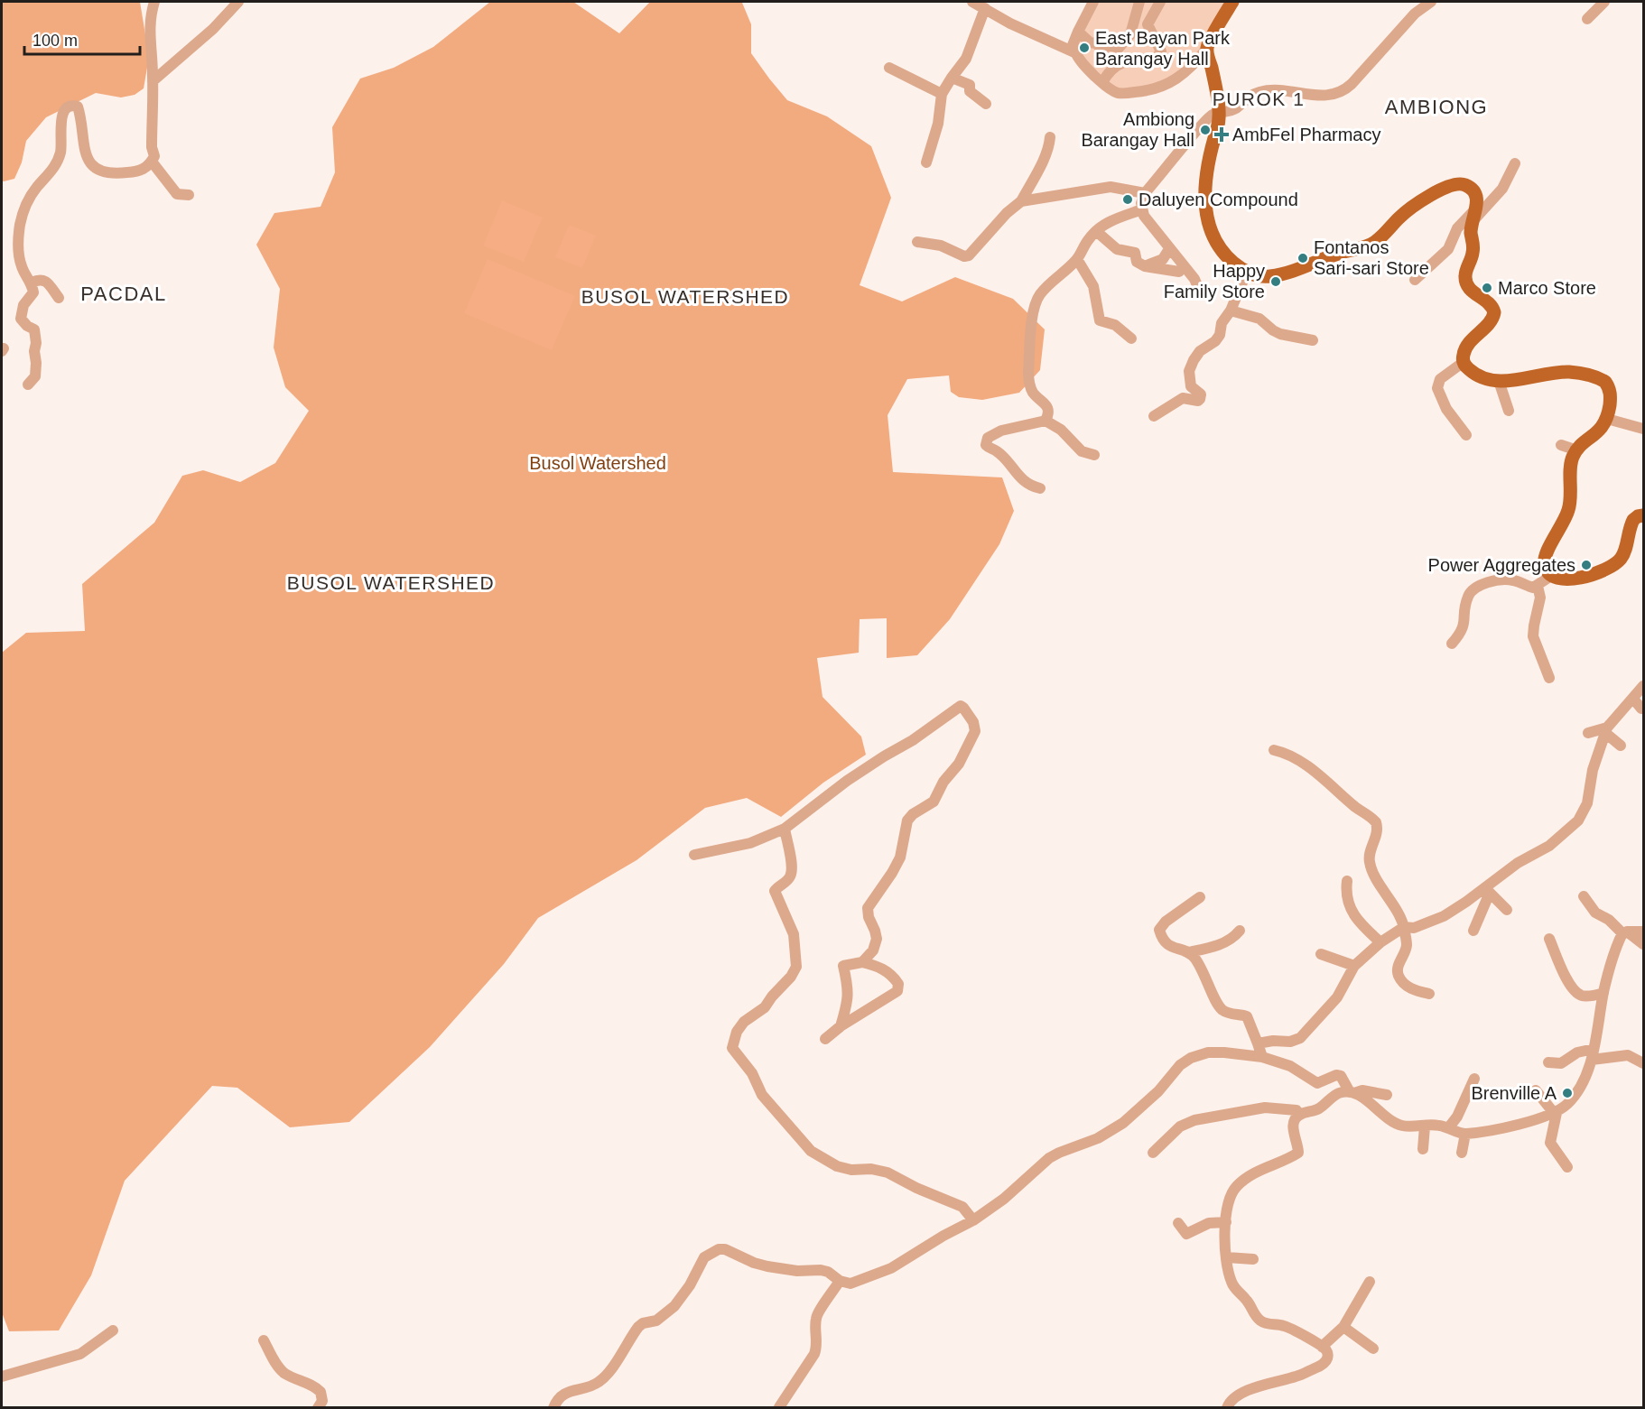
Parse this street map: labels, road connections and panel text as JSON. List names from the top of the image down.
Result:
{
  "districts": [
    "PUROK 1",
    "AMBIONG",
    "PACDAL",
    "BUSOL WATERSHED",
    "BUSOL WATERSHED"
  ],
  "parks": ["Busol Watershed"],
  "places": {
    "other": [
      "East Bayan Park Barangay Hall",
      "Ambiong Barangay Hall",
      "Daluyen Compound",
      "Fontanos Sari-sari Store",
      "Happy Family Store",
      "Marco Store",
      "Power Aggregates",
      "Brenville A"
    ],
    "health": ["AmbFel Pharmacy"]
  },
  "scale_bar": "100 m"
}
